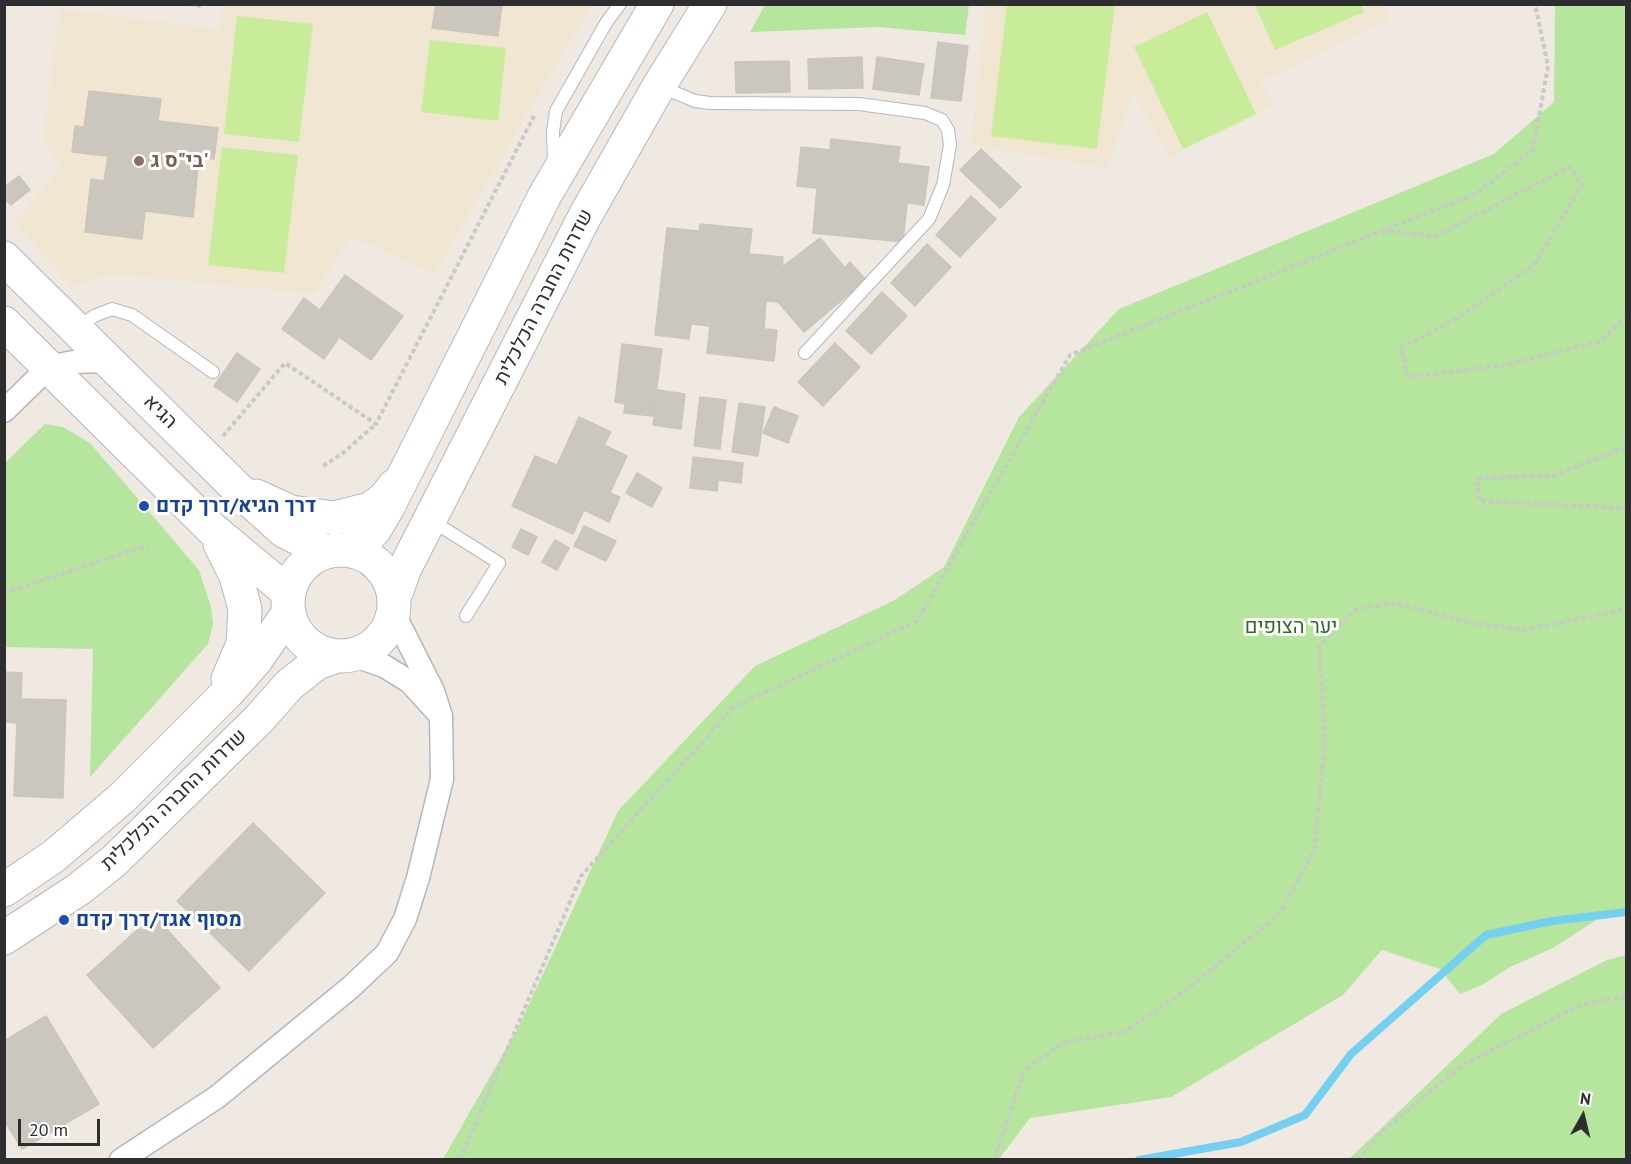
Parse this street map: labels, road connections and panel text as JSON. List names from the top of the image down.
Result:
{
  "streets": {
    "main road": ["שדרות החברה הכלכלית", "הגיא"]
  },
  "crossings": [
    ["שדרות החברה הכלכלית", "הגיא"]
  ],
  "parks": ["יער הצופים"],
  "places": ["בי\"ס ג'", "דרך הגיא/דרך קדם", "מסוף אגד/דרך קדם"],
  "scale_bar": "20 m",
  "north": "top"
}
